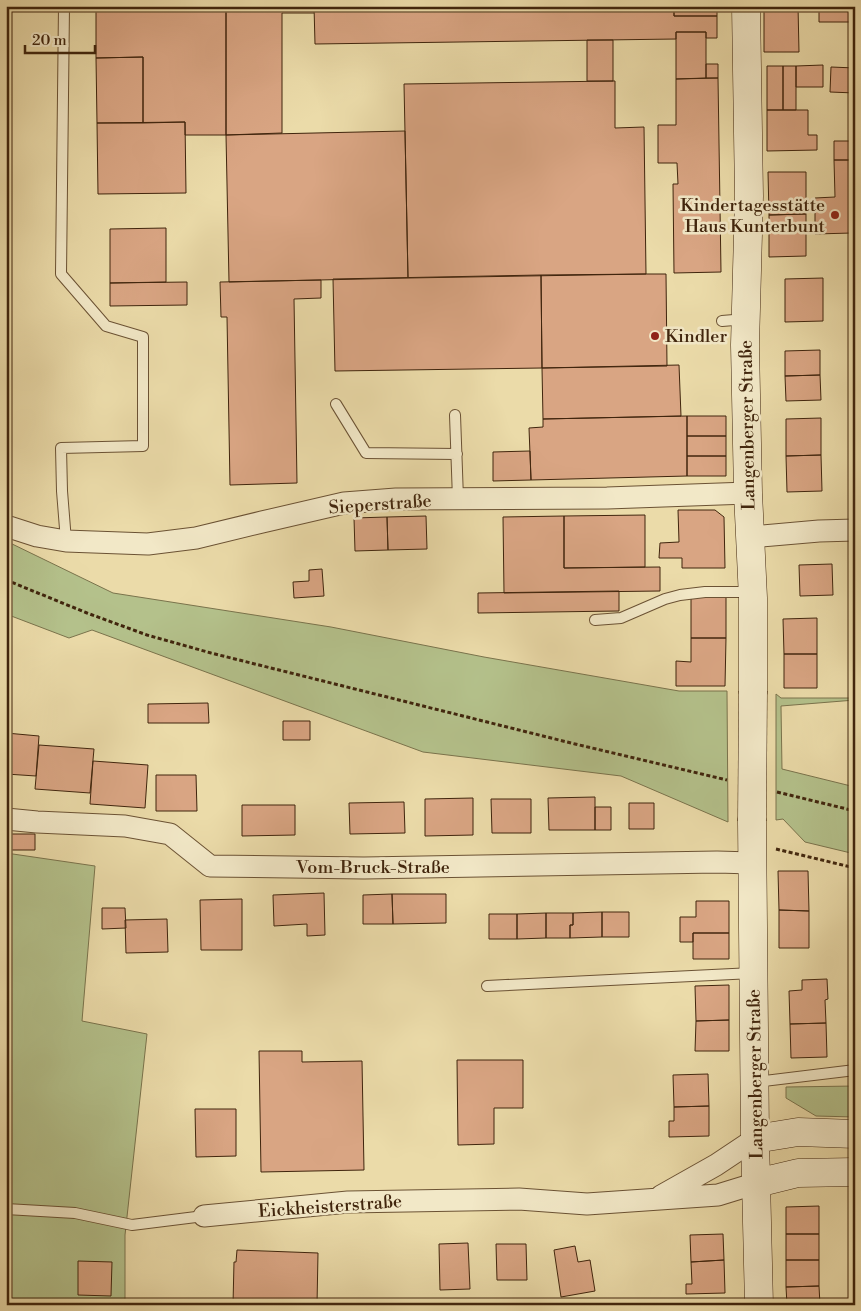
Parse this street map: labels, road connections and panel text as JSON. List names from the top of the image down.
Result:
{
  "streets": {
    "main road": ["Langenberger Straße"],
    "street": ["Sieperstraße", "Vom-Bruck-Straße", "Eickheisterstraße"]
  },
  "crossings": [
    ["Langenberger Straße", "Sieperstraße"],
    ["Langenberger Straße", "Vom-Bruck-Straße"],
    ["Langenberger Straße", "Eickheisterstraße"]
  ],
  "places": ["Kindertagesstätte Haus Kunterbunt", "Kindler"],
  "scale_bar": "20 m"
}
